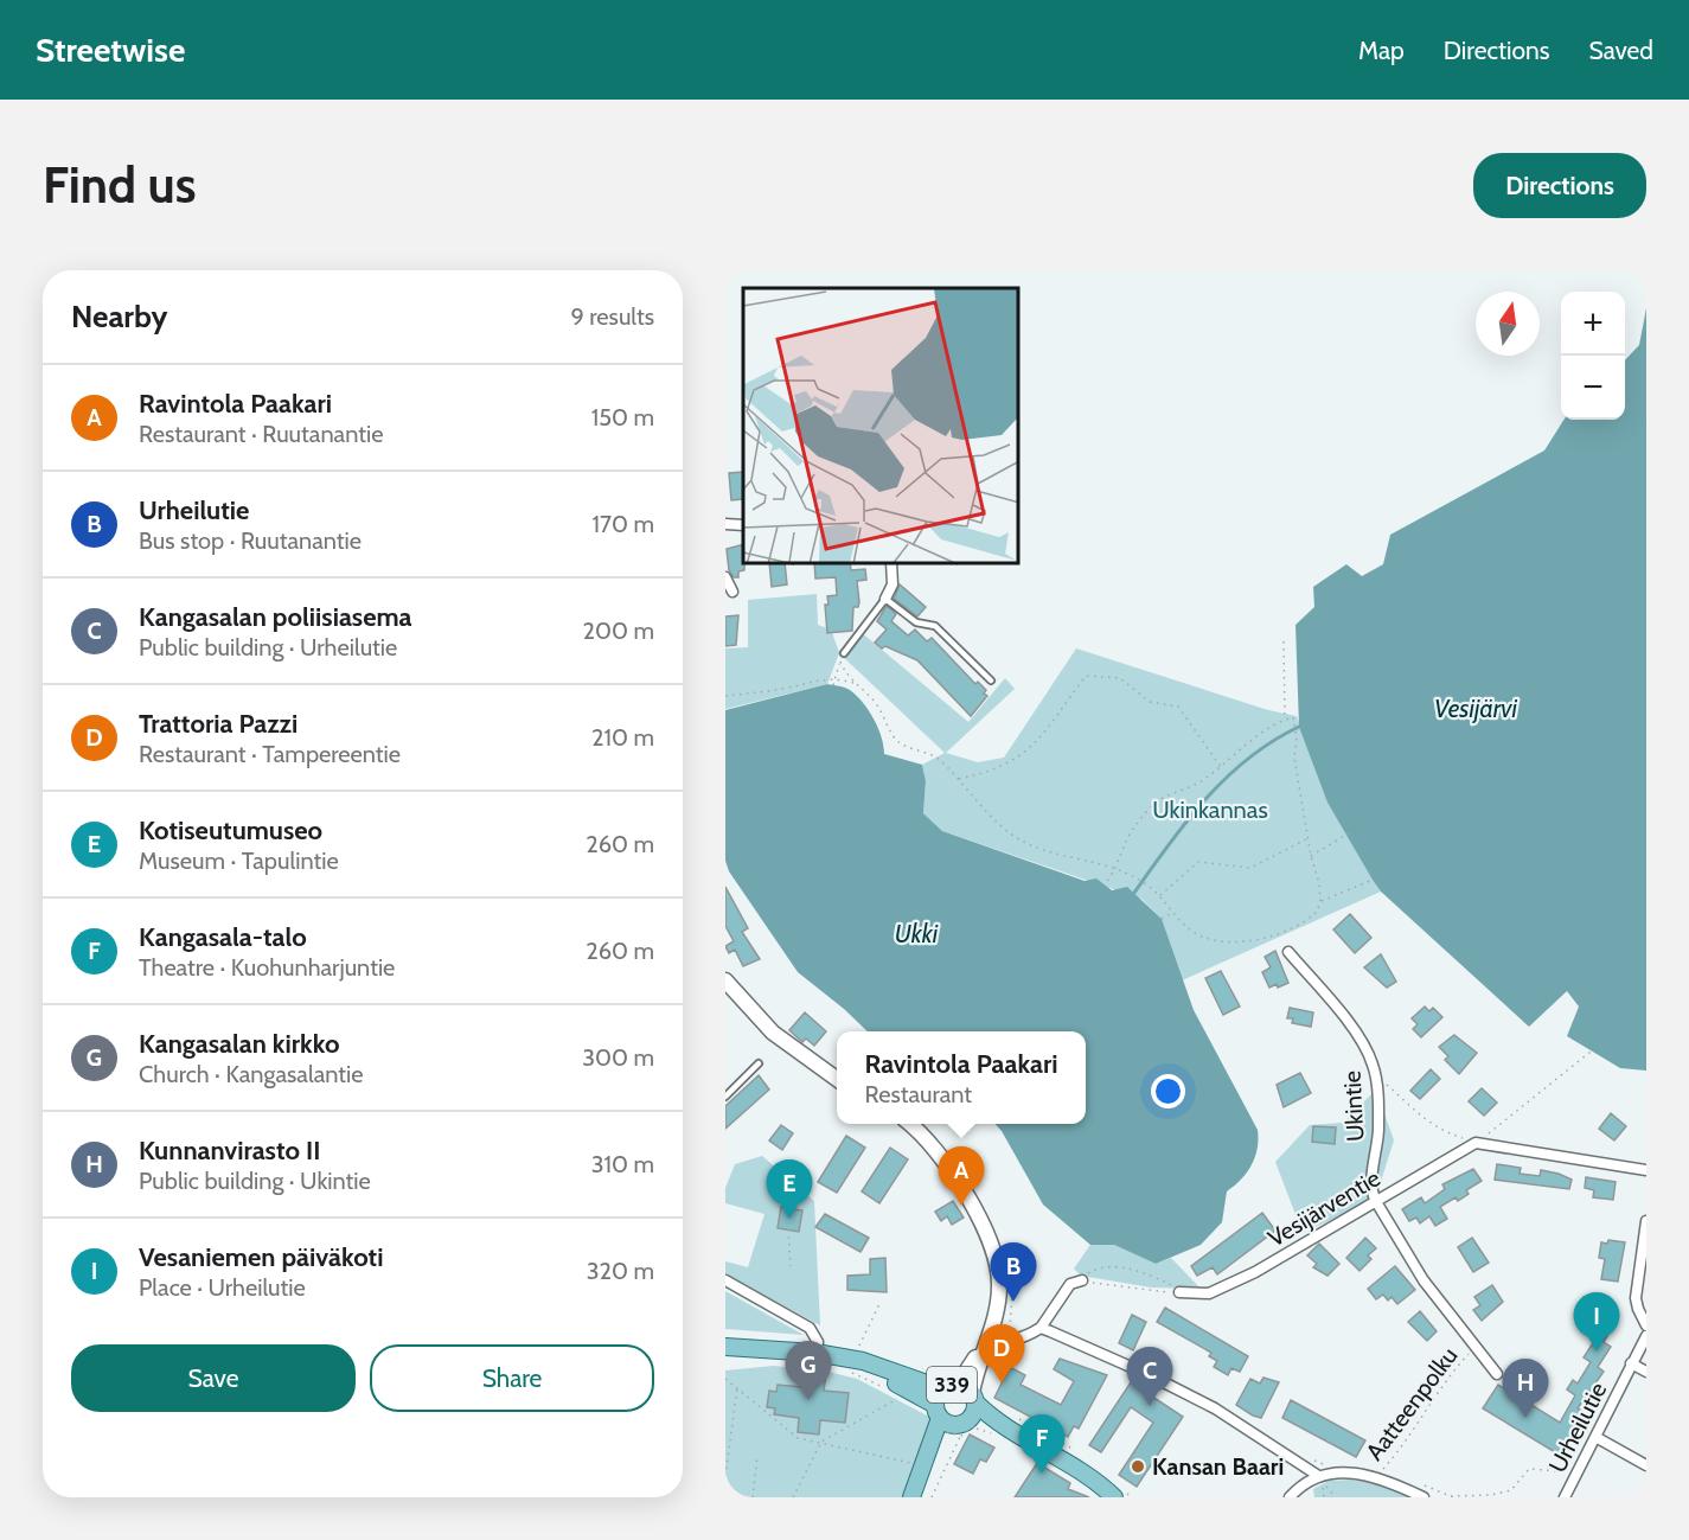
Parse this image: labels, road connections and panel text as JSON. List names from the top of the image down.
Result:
{
  "streets": {
    "main road": ["339"],
    "street": ["Ukintie", "Vesijärventie", "Urheilutie"],
    "path": ["Aatteenpolku"]
  },
  "crossings": [
    ["Ukintie", "Vesijärventie"]
  ],
  "water": ["Vesijärvi", "Ukki"],
  "parks": ["Ukinkannas"],
  "places": ["Kansan Baari"],
  "north": "top",
  "page": {
    "header": "Streetwise",
    "nav": ["Map", "Directions", "Saved"],
    "buttons": [
      "Directions",
      ["Save", "Share"]
    ],
    "title": "Find us",
    "heading": ["Nearby", "9 results"],
    "map_buttons": ["+", "−"],
    "list": [
      {
        "mark": "A",
        "name": "Ravintola Paakari",
        "note": "Restaurant · Ruutanantie",
        "value": "150 m"
      },
      {
        "mark": "B",
        "name": "Urheilutie",
        "note": "Bus stop · Ruutanantie",
        "value": "170 m"
      },
      {
        "mark": "C",
        "name": "Kangasalan poliisiasema",
        "note": "Public building · Urheilutie",
        "value": "200 m"
      },
      {
        "mark": "D",
        "name": "Trattoria Pazzi",
        "note": "Restaurant · Tampereentie",
        "value": "210 m"
      },
      {
        "mark": "E",
        "name": "Kotiseutumuseo",
        "note": "Museum · Tapulintie",
        "value": "260 m"
      },
      {
        "mark": "F",
        "name": "Kangasala-talo",
        "note": "Theatre · Kuohunharjuntie",
        "value": "260 m"
      },
      {
        "mark": "G",
        "name": "Kangasalan kirkko",
        "note": "Church · Kangasalantie",
        "value": "300 m"
      },
      {
        "mark": "H",
        "name": "Kunnanvirasto II",
        "note": "Public building · Ukintie",
        "value": "310 m"
      },
      {
        "mark": "I",
        "name": "Vesaniemen päiväkoti",
        "note": "Place · Urheilutie",
        "value": "320 m"
      }
    ],
    "popup": ["Ravintola Paakari", "Restaurant"],
    "pins": [
      "A",
      "E",
      "B",
      "I",
      "D",
      "G",
      "C",
      "H",
      "F"
    ]
  }
}
